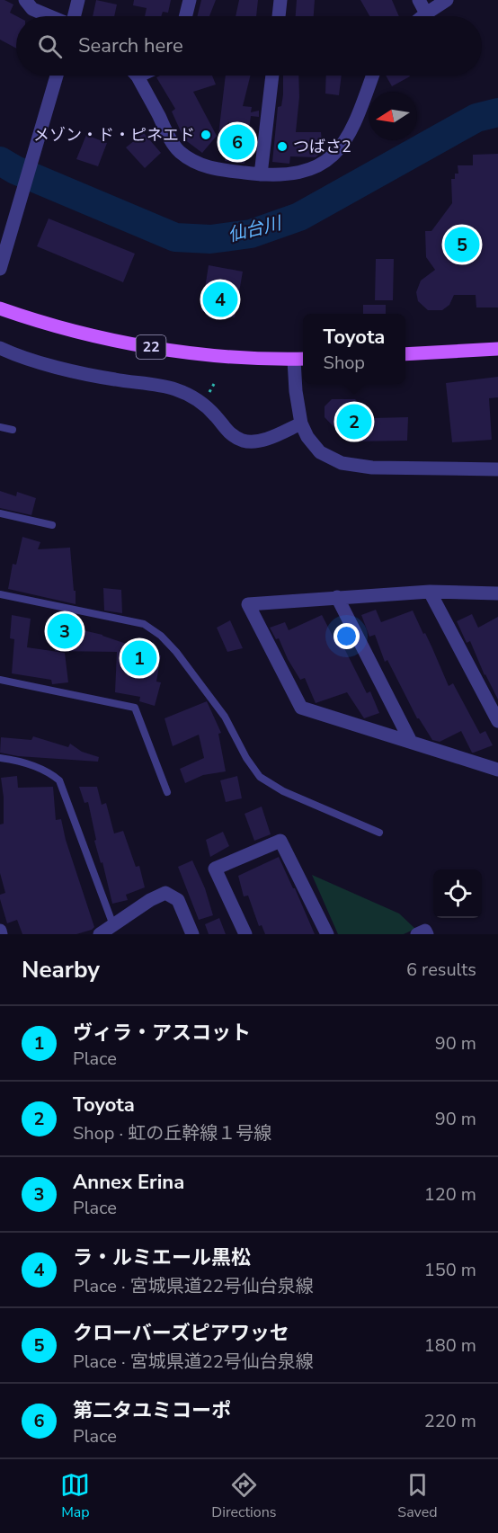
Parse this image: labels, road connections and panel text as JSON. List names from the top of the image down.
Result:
{
  "streets": {
    "main road": ["22"]
  },
  "water": ["仙台川"],
  "places": ["メゾン・ド・ピネエド", "つばさ2"],
  "north": "left",
  "page": {
    "search": "Search here",
    "pins": [
      "6",
      "5",
      "4",
      "2",
      "3",
      "1"
    ],
    "popup": ["Toyota", "Shop"],
    "heading": ["Nearby", "6 results"],
    "list": [
      {
        "mark": "1",
        "name": "ヴィラ・アスコット",
        "note": "Place",
        "value": "90 m"
      },
      {
        "mark": "2",
        "name": "Toyota",
        "note": "Shop · 虹の丘幹線１号線",
        "value": "90 m"
      },
      {
        "mark": "3",
        "name": "Annex Erina",
        "note": "Place",
        "value": "120 m"
      },
      {
        "mark": "4",
        "name": "ラ・ルミエール黒松",
        "note": "Place · 宮城県道22号仙台泉線",
        "value": "150 m"
      },
      {
        "mark": "5",
        "name": "クローバーズピアワッセ",
        "note": "Place · 宮城県道22号仙台泉線",
        "value": "180 m"
      },
      {
        "mark": "6",
        "name": "第二タユミコーポ",
        "note": "Place",
        "value": "220 m"
      }
    ],
    "nav": ["Map", "Directions", "Saved"]
  }
}
